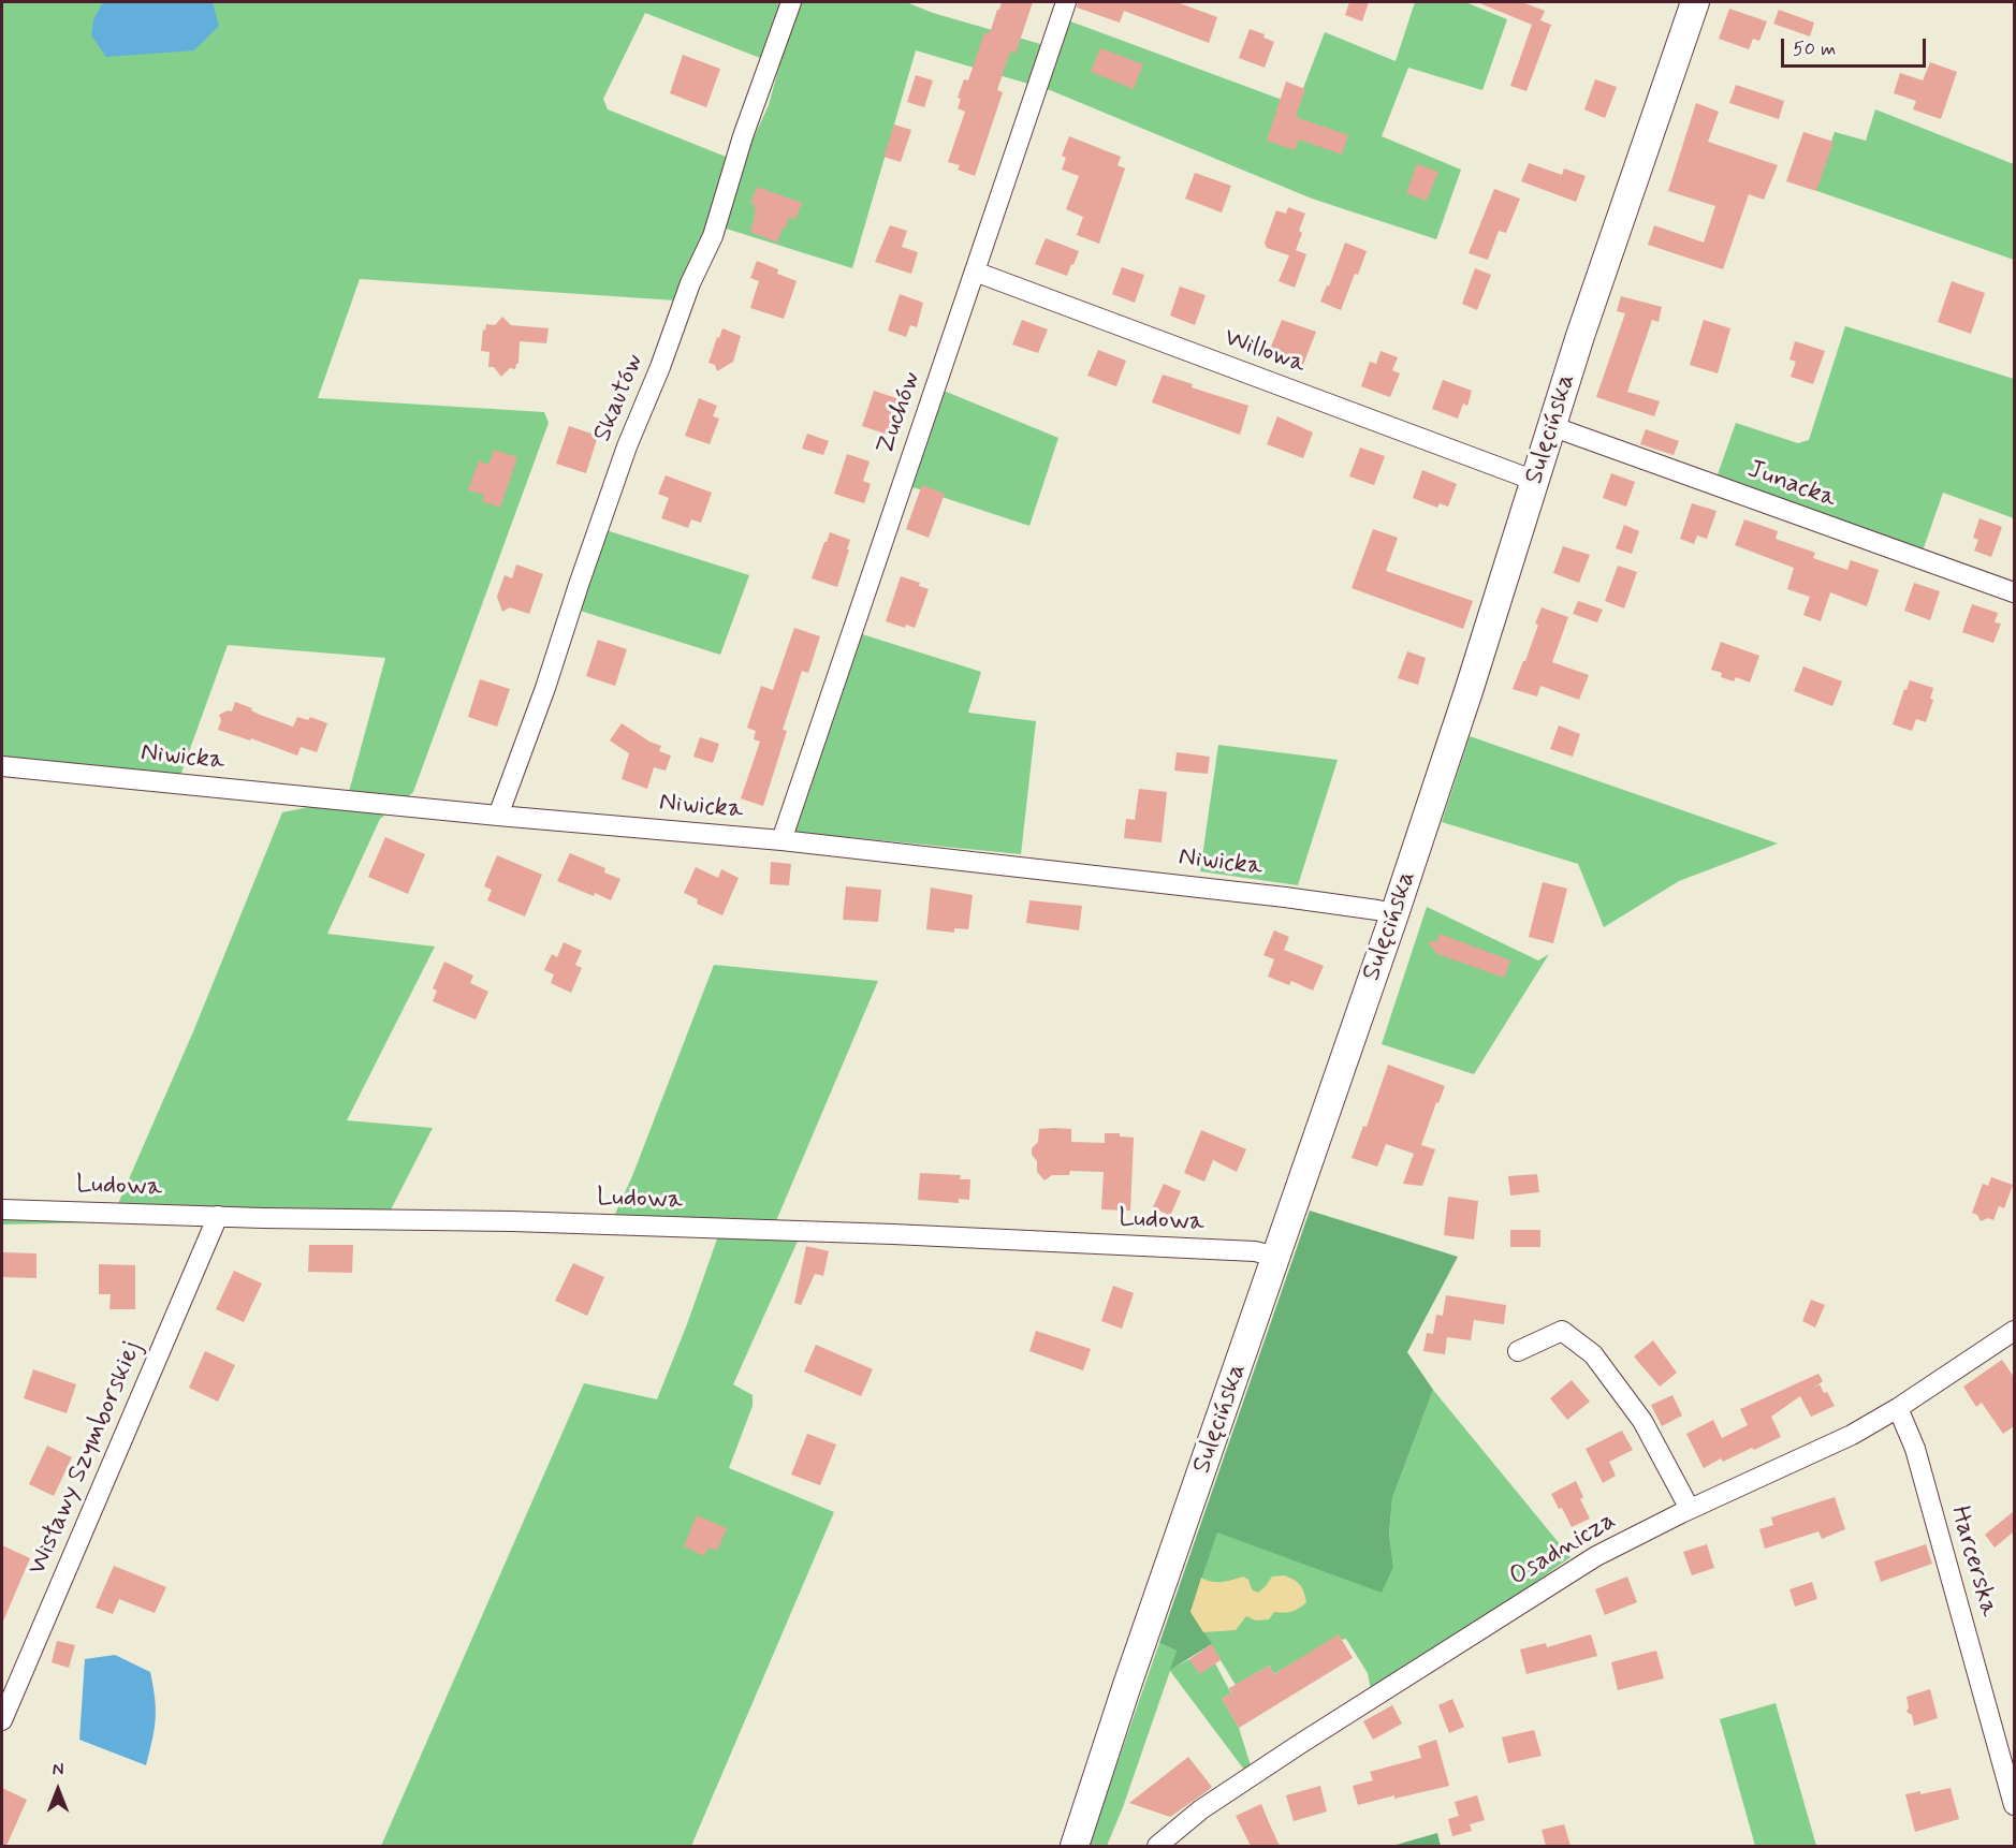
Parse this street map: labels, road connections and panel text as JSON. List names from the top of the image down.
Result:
{
  "streets": {
    "street": [
      "Willowa",
      "Skautów",
      "Zuchów",
      "Sulęcińska",
      "Junacka",
      "Niwicka",
      "Ludowa",
      "Wisławy Szymborskiej",
      "Osadnicza",
      "Harcerska"
    ]
  },
  "crossings": [
    ["Willowa", "Zuchów"],
    ["Willowa", "Sulęcińska"],
    ["Skautów", "Niwicka"],
    ["Zuchów", "Niwicka"],
    ["Sulęcińska", "Junacka"],
    ["Sulęcińska", "Niwicka"],
    ["Sulęcińska", "Ludowa"],
    ["Ludowa", "Wisławy Szymborskiej"],
    ["Osadnicza", "Harcerska"]
  ],
  "scale_bar": "50 m",
  "north": "top"
}
